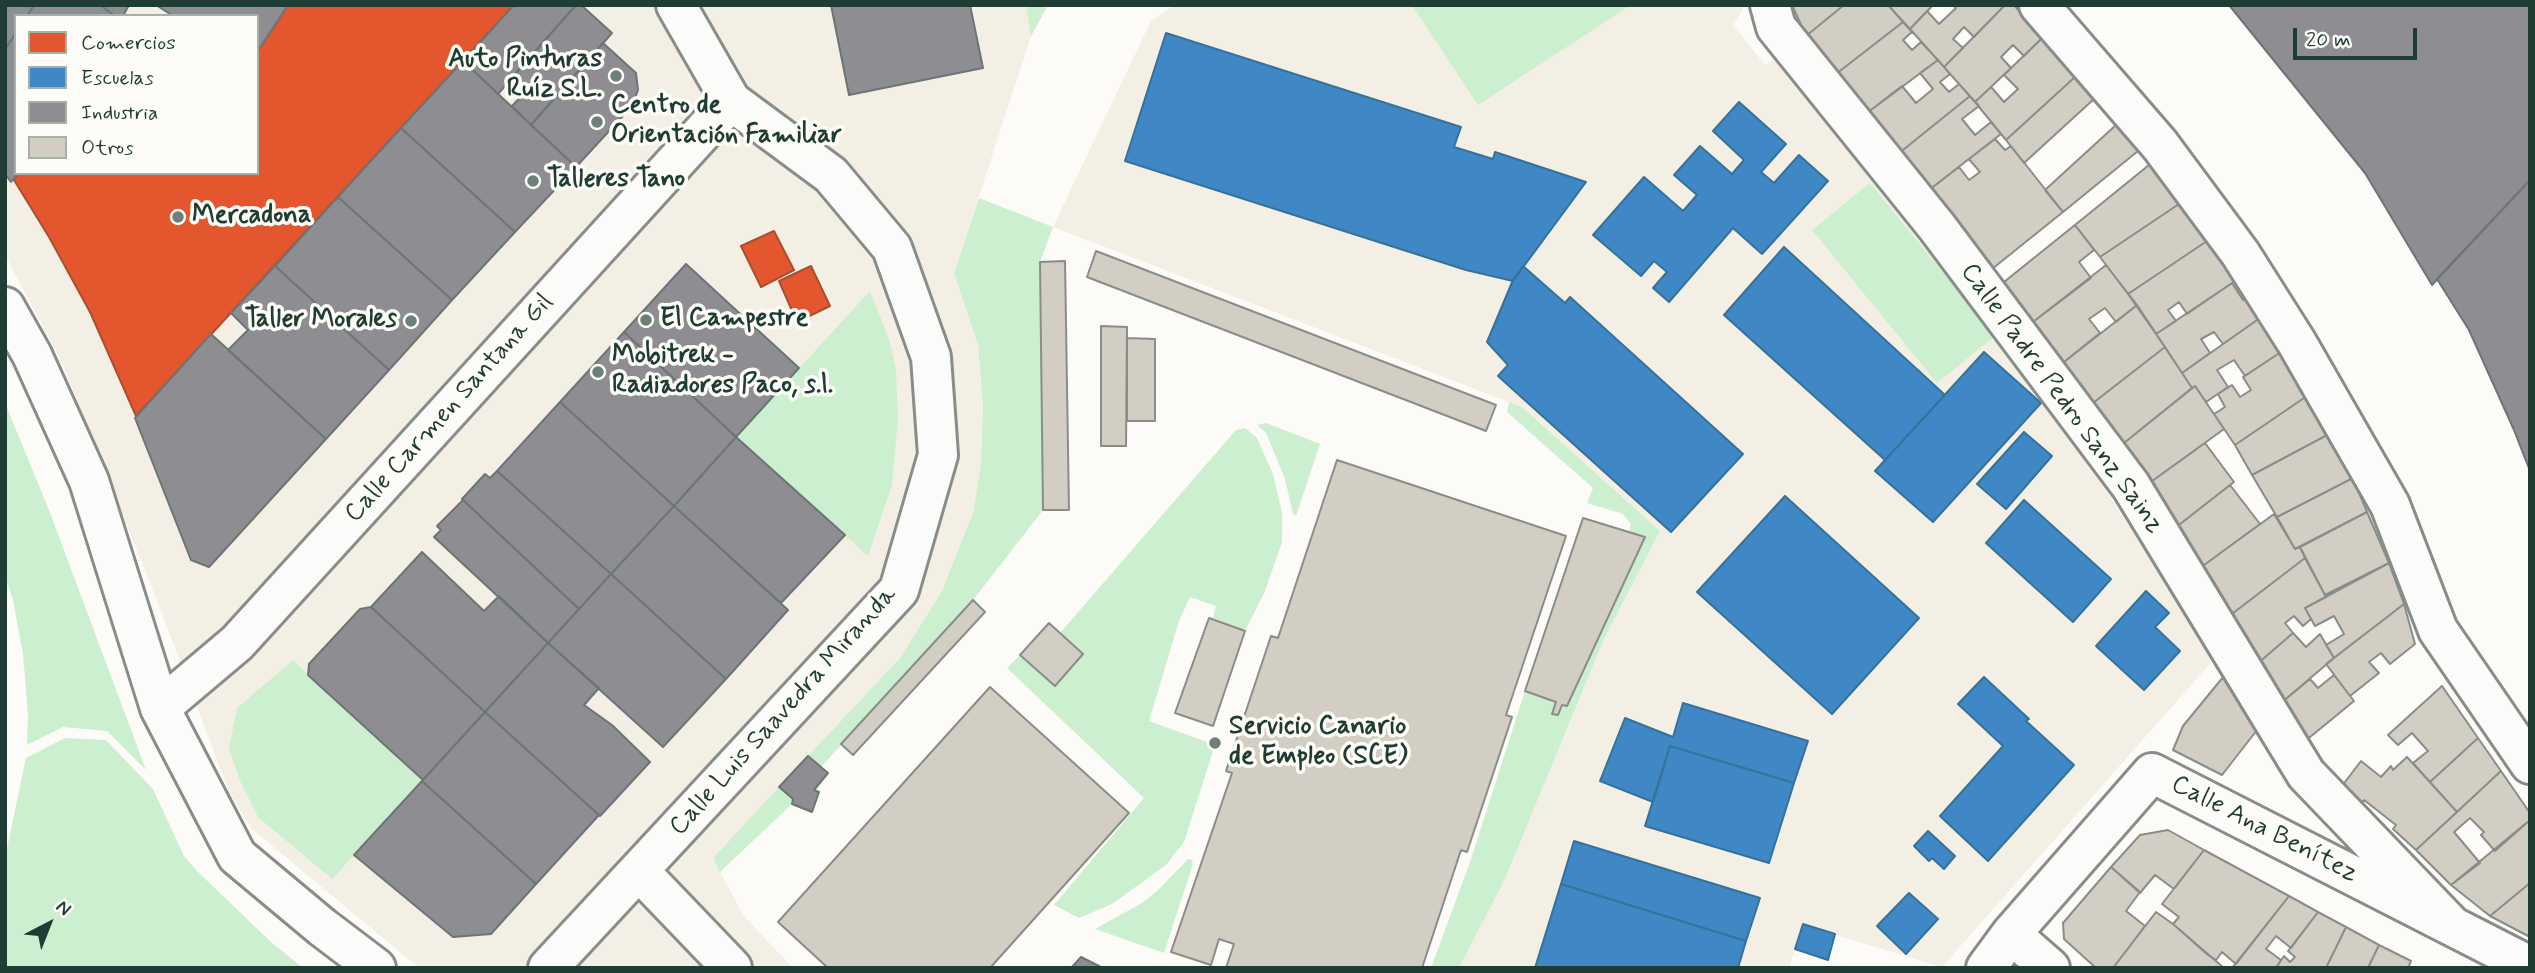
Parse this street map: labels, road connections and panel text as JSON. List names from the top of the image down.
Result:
{
  "streets": {
    "street": [
      "Calle Padre Pedro Sanz Sainz",
      "Calle Carmen Santana Gil",
      "Calle Luis Saavedra Miranda",
      "Calle Ana Benítez"
    ]
  },
  "crossings": [
    ["Calle Padre Pedro Sanz Sainz", "Calle Ana Benítez"],
    ["Calle Carmen Santana Gil", "Calle Luis Saavedra Miranda"]
  ],
  "places": [
    "Auto Pinturas Ruíz S.L.",
    "Centro de Orientación Familiar",
    "Talleres Tano",
    "Mercadona",
    "El Campestre",
    "Taller Morales",
    "Mobitrek - Radiadores Paco, s.l.",
    "Servicio Canario de Empleo (SCE)"
  ],
  "legend": [
    "Comercios",
    "Escuelas",
    "Industria",
    "Otros"
  ],
  "scale_bar": "20 m",
  "north": "top right"
}
